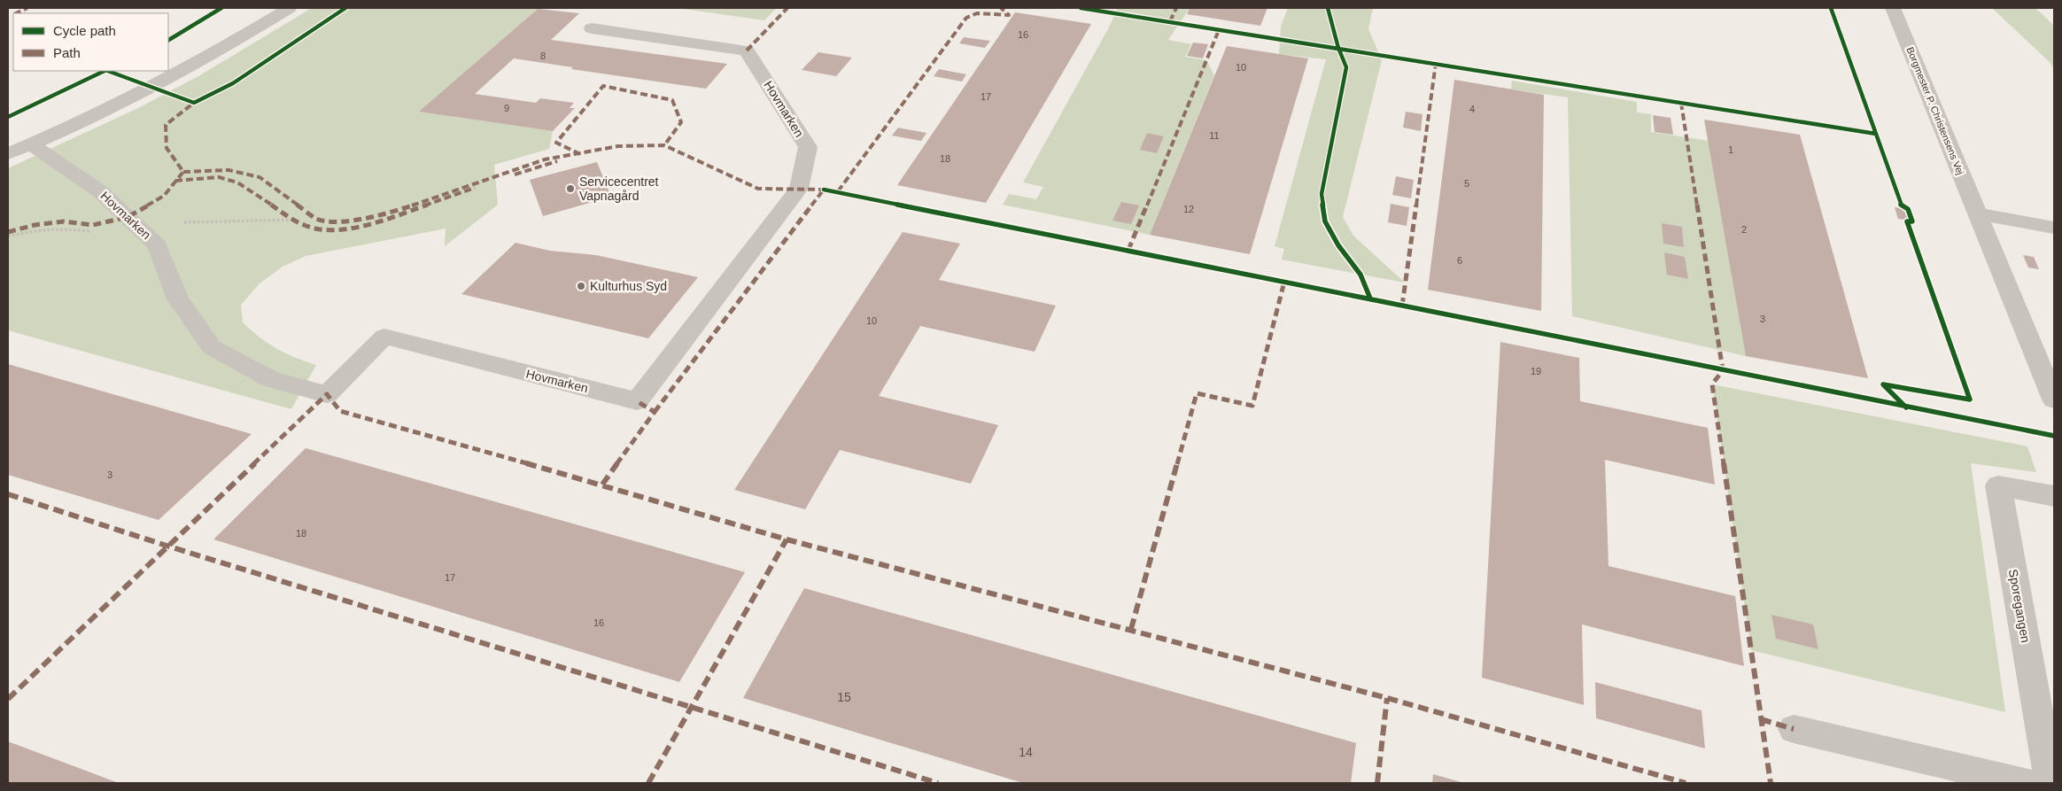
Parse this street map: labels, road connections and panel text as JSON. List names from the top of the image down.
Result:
{
  "streets": {
    "street": ["Hovmarken", "Borgmester P. Christensens Vej", "Sporegangen"]
  },
  "places": ["Servicecentret Vapnagård", "Kulturhus Syd"],
  "house_numbers": [
    "16",
    "8",
    "10",
    "17",
    "9",
    "4",
    "11",
    "1",
    "18",
    "5",
    "12",
    "2",
    "6",
    "3",
    "10",
    "19",
    "3",
    "18",
    "17",
    "16",
    "15",
    "14"
  ],
  "legend": ["Cycle path", "Path"]
}
